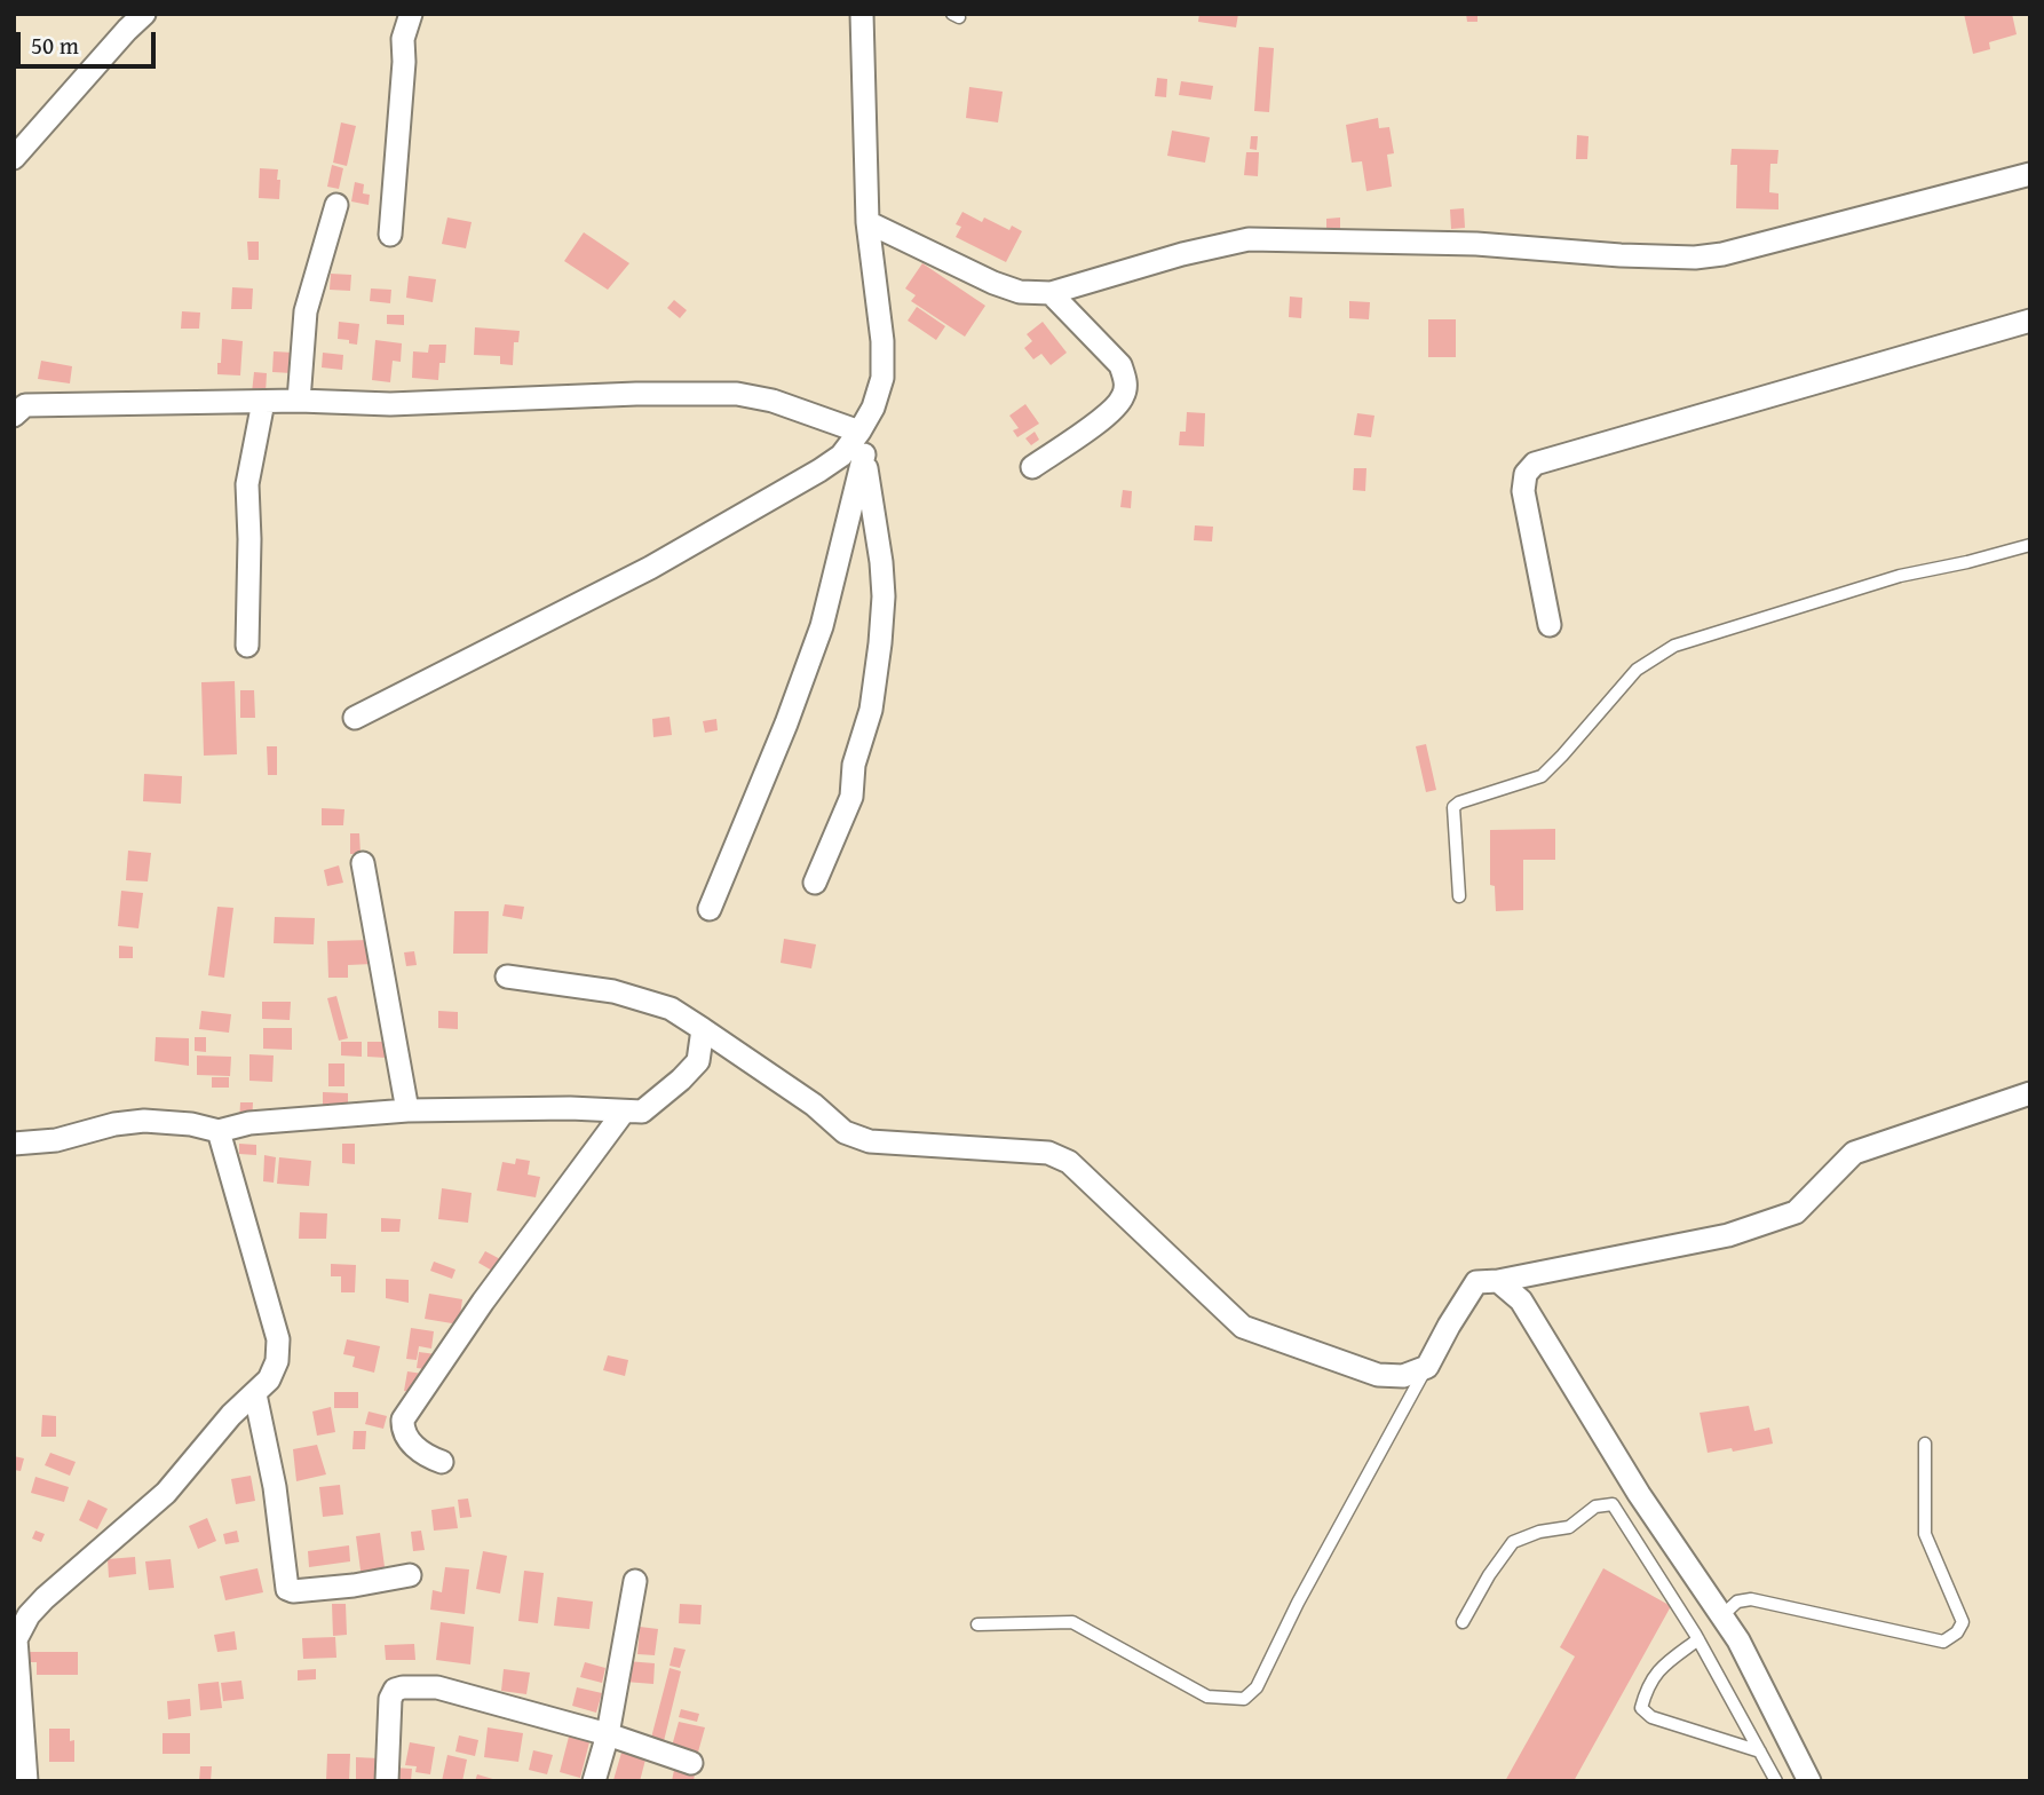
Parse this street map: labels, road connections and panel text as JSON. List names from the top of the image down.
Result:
{
  "scale_bar": "50 m"
}
